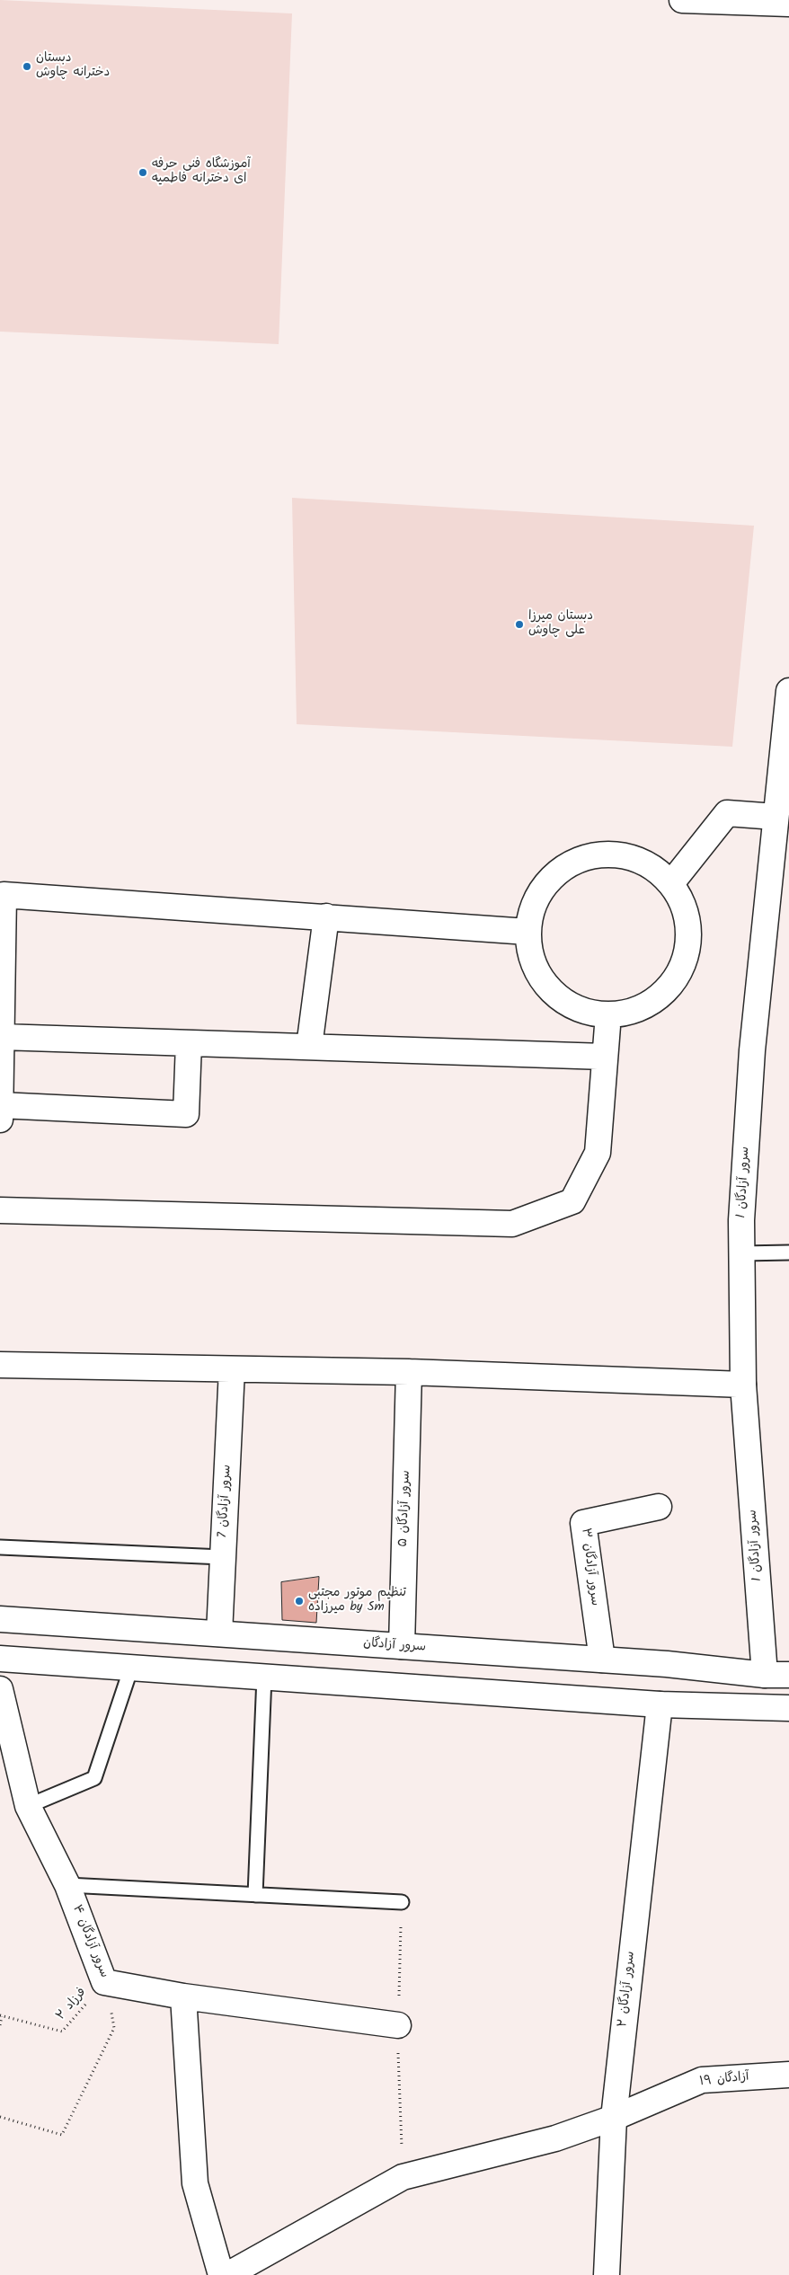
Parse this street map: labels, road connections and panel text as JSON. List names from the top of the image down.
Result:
{
  "streets": {
    "street": [
      "سرور آزادگان 1",
      "سرور آزادگان 7",
      "سرور آزادگان ۵",
      "سرور آزادگان ۳",
      "سرور آزادگان",
      "سرور آزادگان ۴",
      "سرور آزادگان ۲",
      "آزادگان ۱۹"
    ],
    "path": ["فرزاد ۲"]
  },
  "crossings": [
    ["سرور آزادگان 1", "سرور آزادگان"],
    ["سرور آزادگان 7", "سرور آزادگان"],
    ["سرور آزادگان ۵", "سرور آزادگان"],
    ["سرور آزادگان ۳", "سرور آزادگان"],
    ["سرور آزادگان ۴", "فرزاد ۲"],
    ["سرور آزادگان ۲", "آزادگان ۱۹"]
  ],
  "places": [
    "دبستان دخترانه چاوش",
    "آموزشگاه فنی حرفه ای دخترانه فاطمیه",
    "دبستان میرزا علی چاوش",
    "تنظیم موتور مجتبی میرزاده by Sm"
  ]
}
